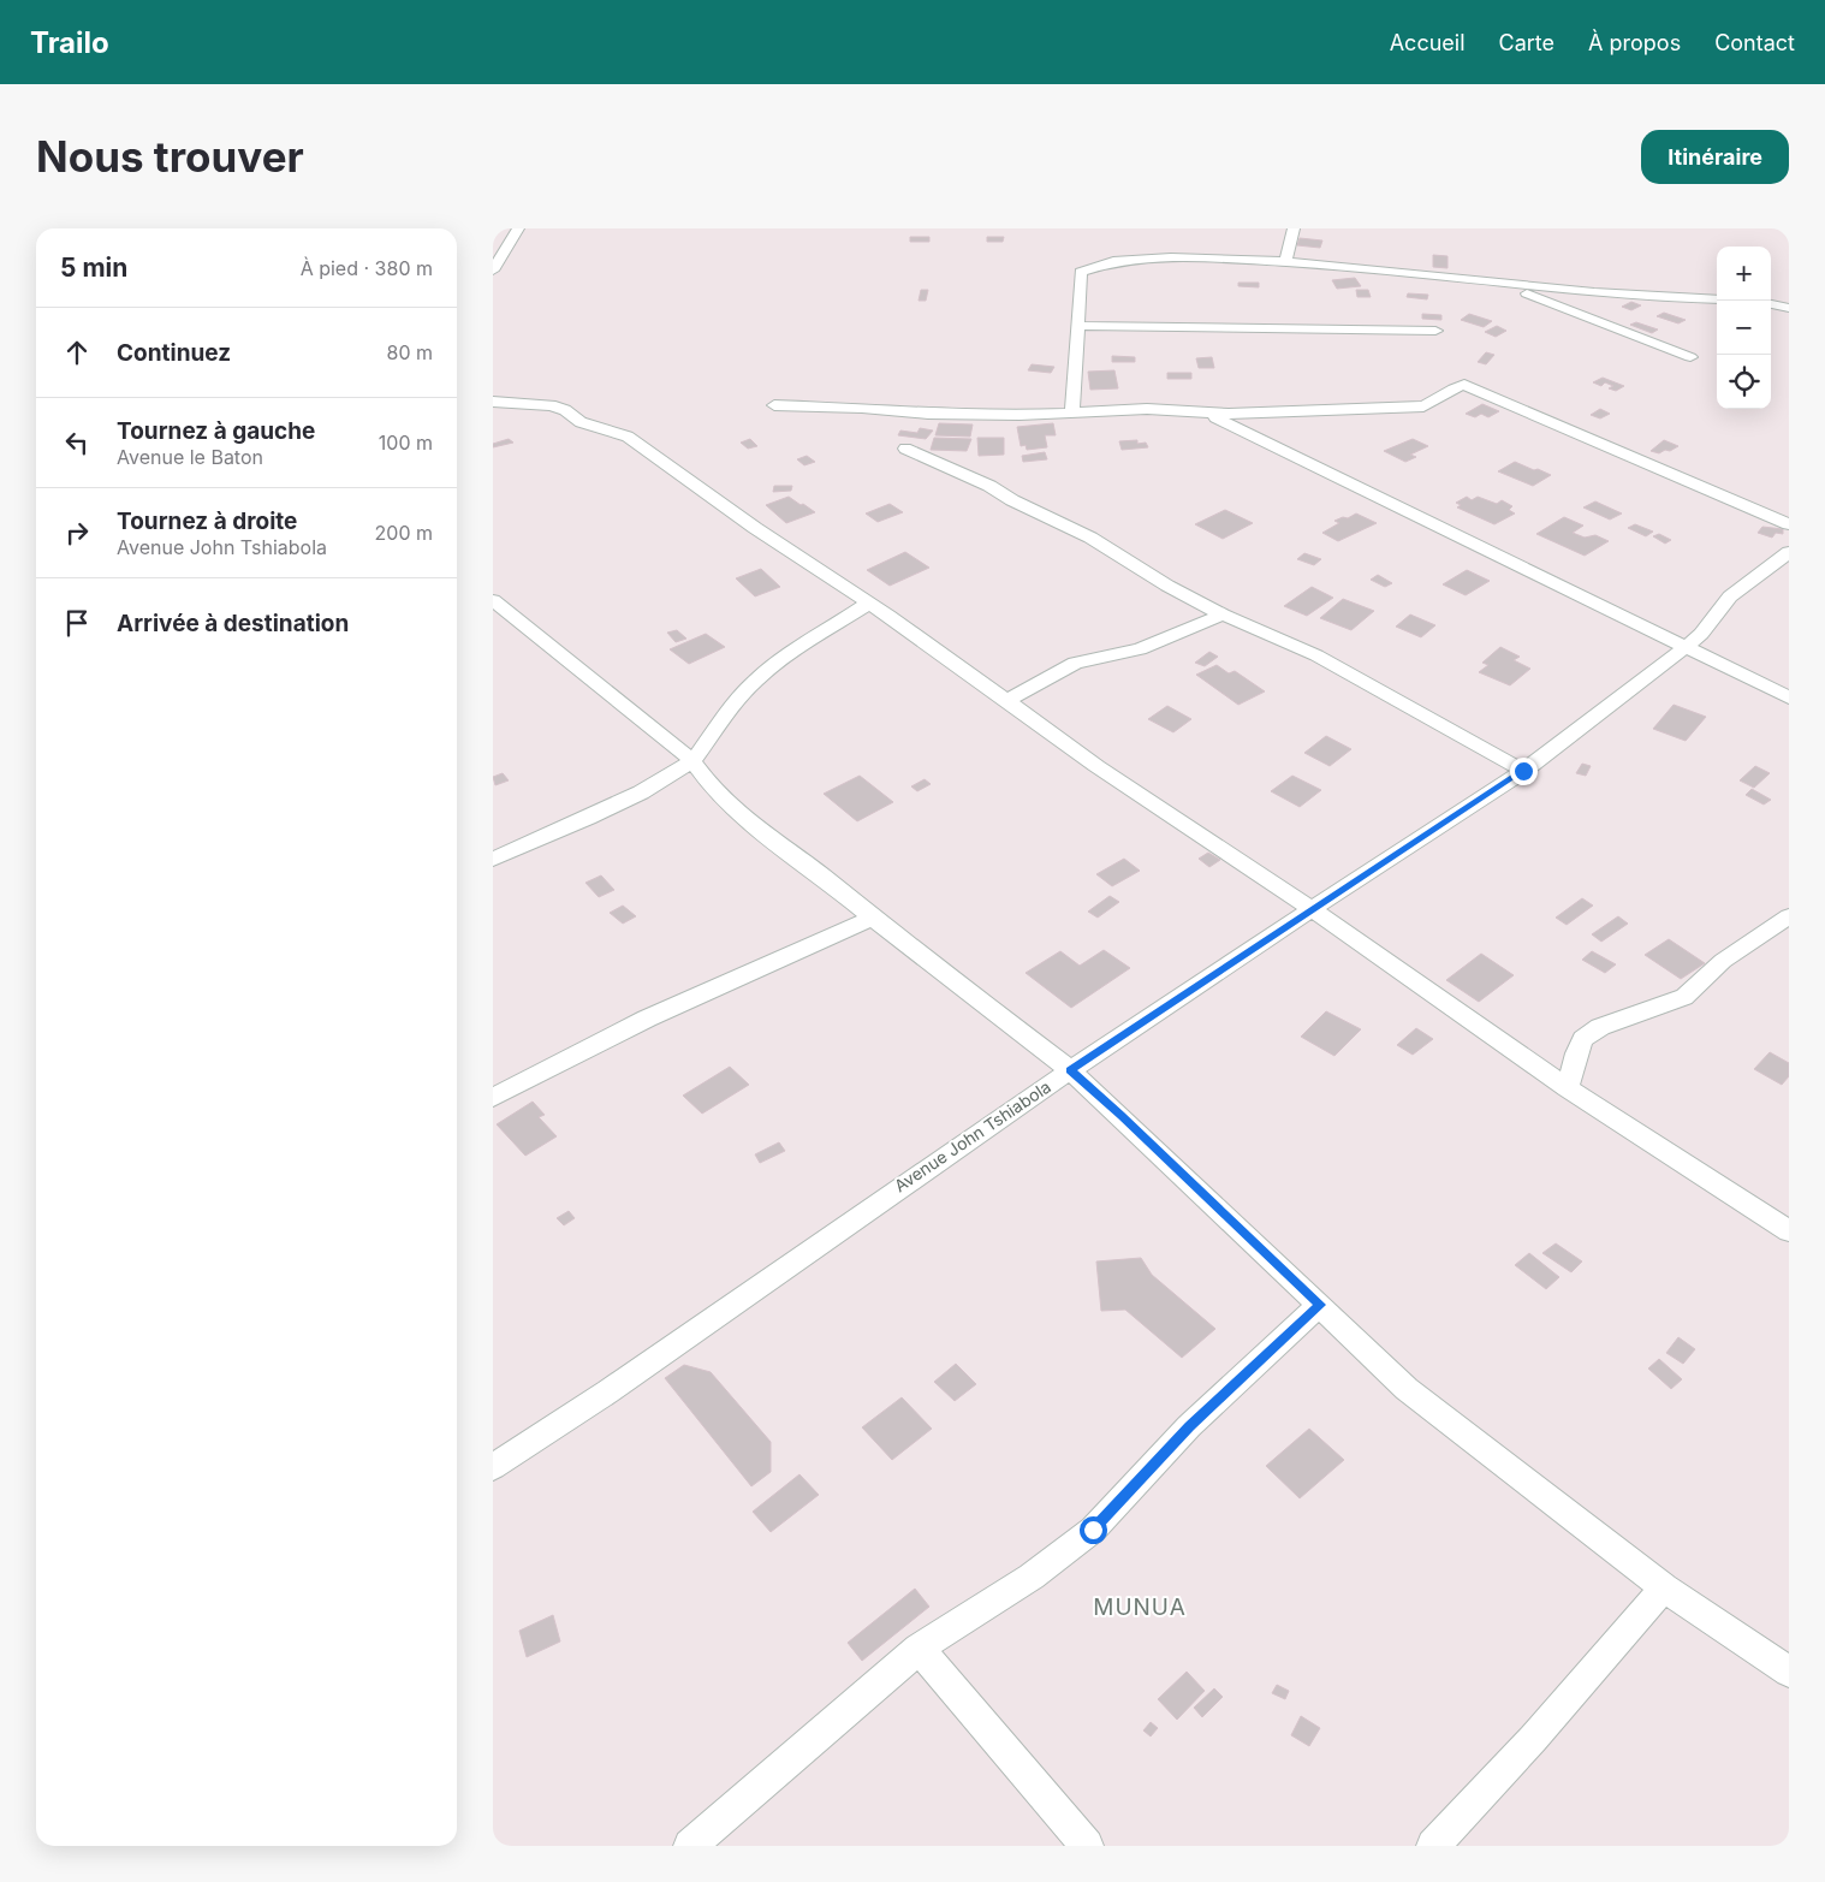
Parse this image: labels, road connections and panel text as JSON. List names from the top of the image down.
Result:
{
  "streets": {
    "street": ["Avenue John Tshiabola"]
  },
  "districts": ["MUNUA"],
  "page": {
    "header": "Trailo",
    "nav": [
      "Accueil",
      "Carte",
      "À propos",
      "Contact"
    ],
    "buttons": "Itinéraire",
    "title": "Nous trouver",
    "heading": ["5 min", "À pied · 380 m"],
    "map_buttons": ["+", "−"],
    "list": [
      ["Continuez", "80 m"],
      ["Tournez à gauche", "Avenue le Baton", "100 m"],
      ["Tournez à droite", "Avenue John Tshiabola", "200 m"],
      "Arrivée à destination"
    ]
  }
}
